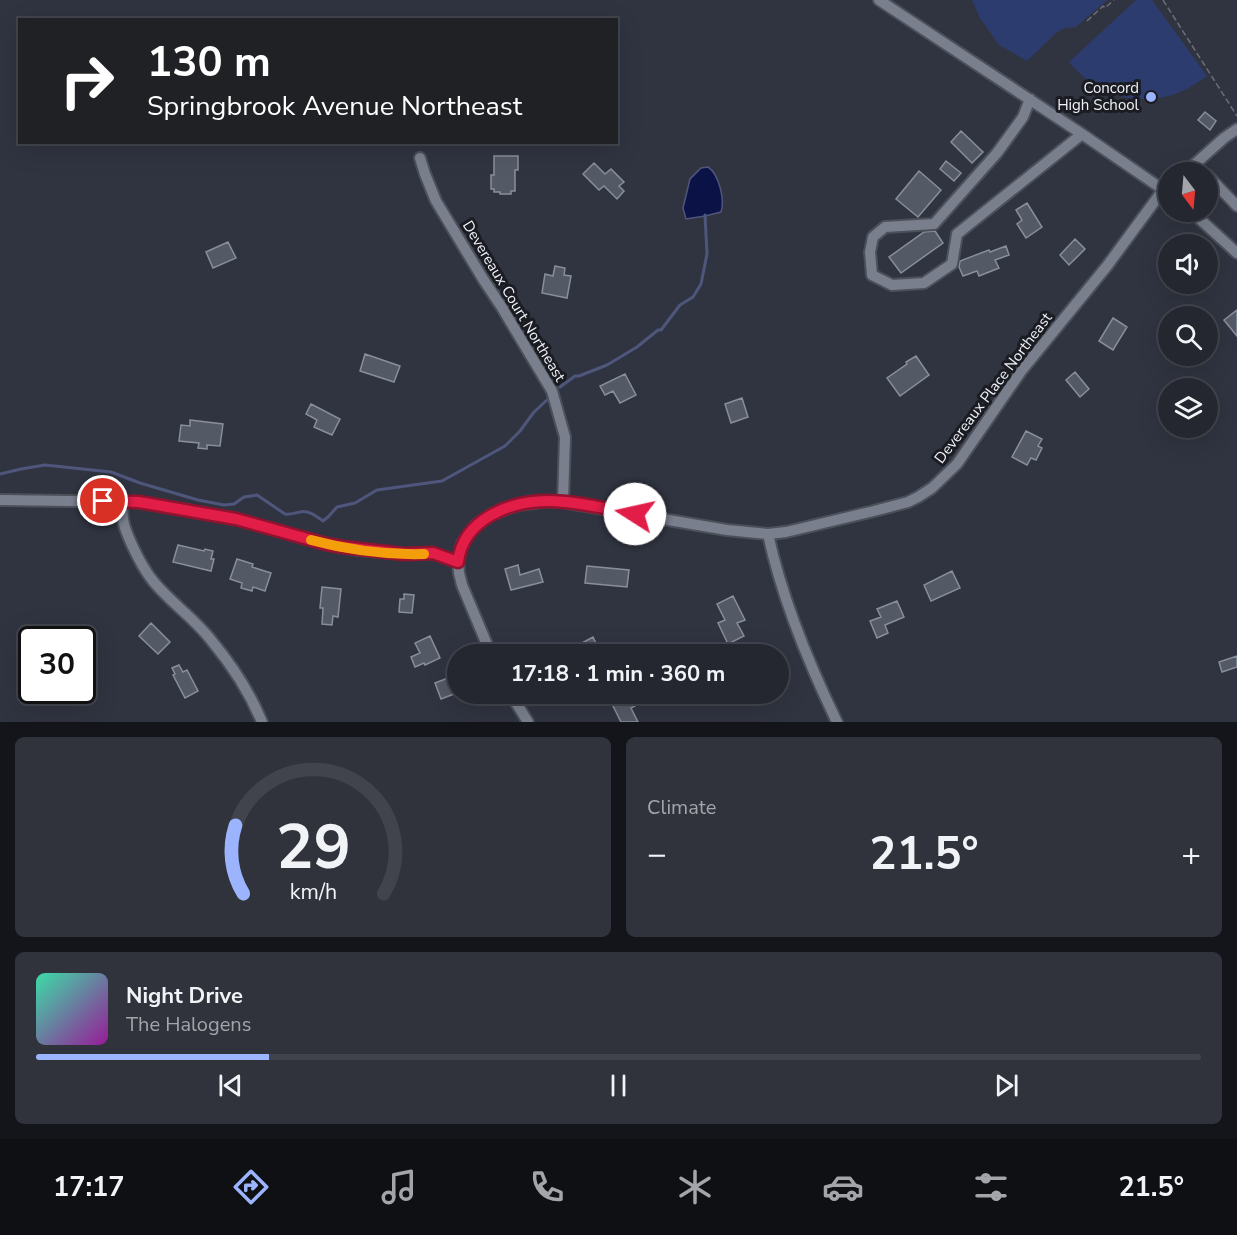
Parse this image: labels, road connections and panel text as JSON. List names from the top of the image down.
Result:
{
  "streets": {
    "street": ["Devereaux Court Northeast", "Devereaux Place Northeast"]
  },
  "crossings": [
    ["Devereaux Court Northeast", "Devereaux Place Northeast"]
  ],
  "places": ["Concord High School"],
  "north": "bottom",
  "page": {
    "turn": ["130 m", "Springbrook Avenue Northeast"],
    "limit": "30",
    "trip": "17:18 · 1 min · 360 m",
    "tile": "Climate",
    "heat": ["−", "21.5°", "+"],
    "song": ["Night Drive", "The Halogens"],
    "tabs": ["17:17", "21.5°"],
    "gauge": ["29", "km/h"]
  }
}
